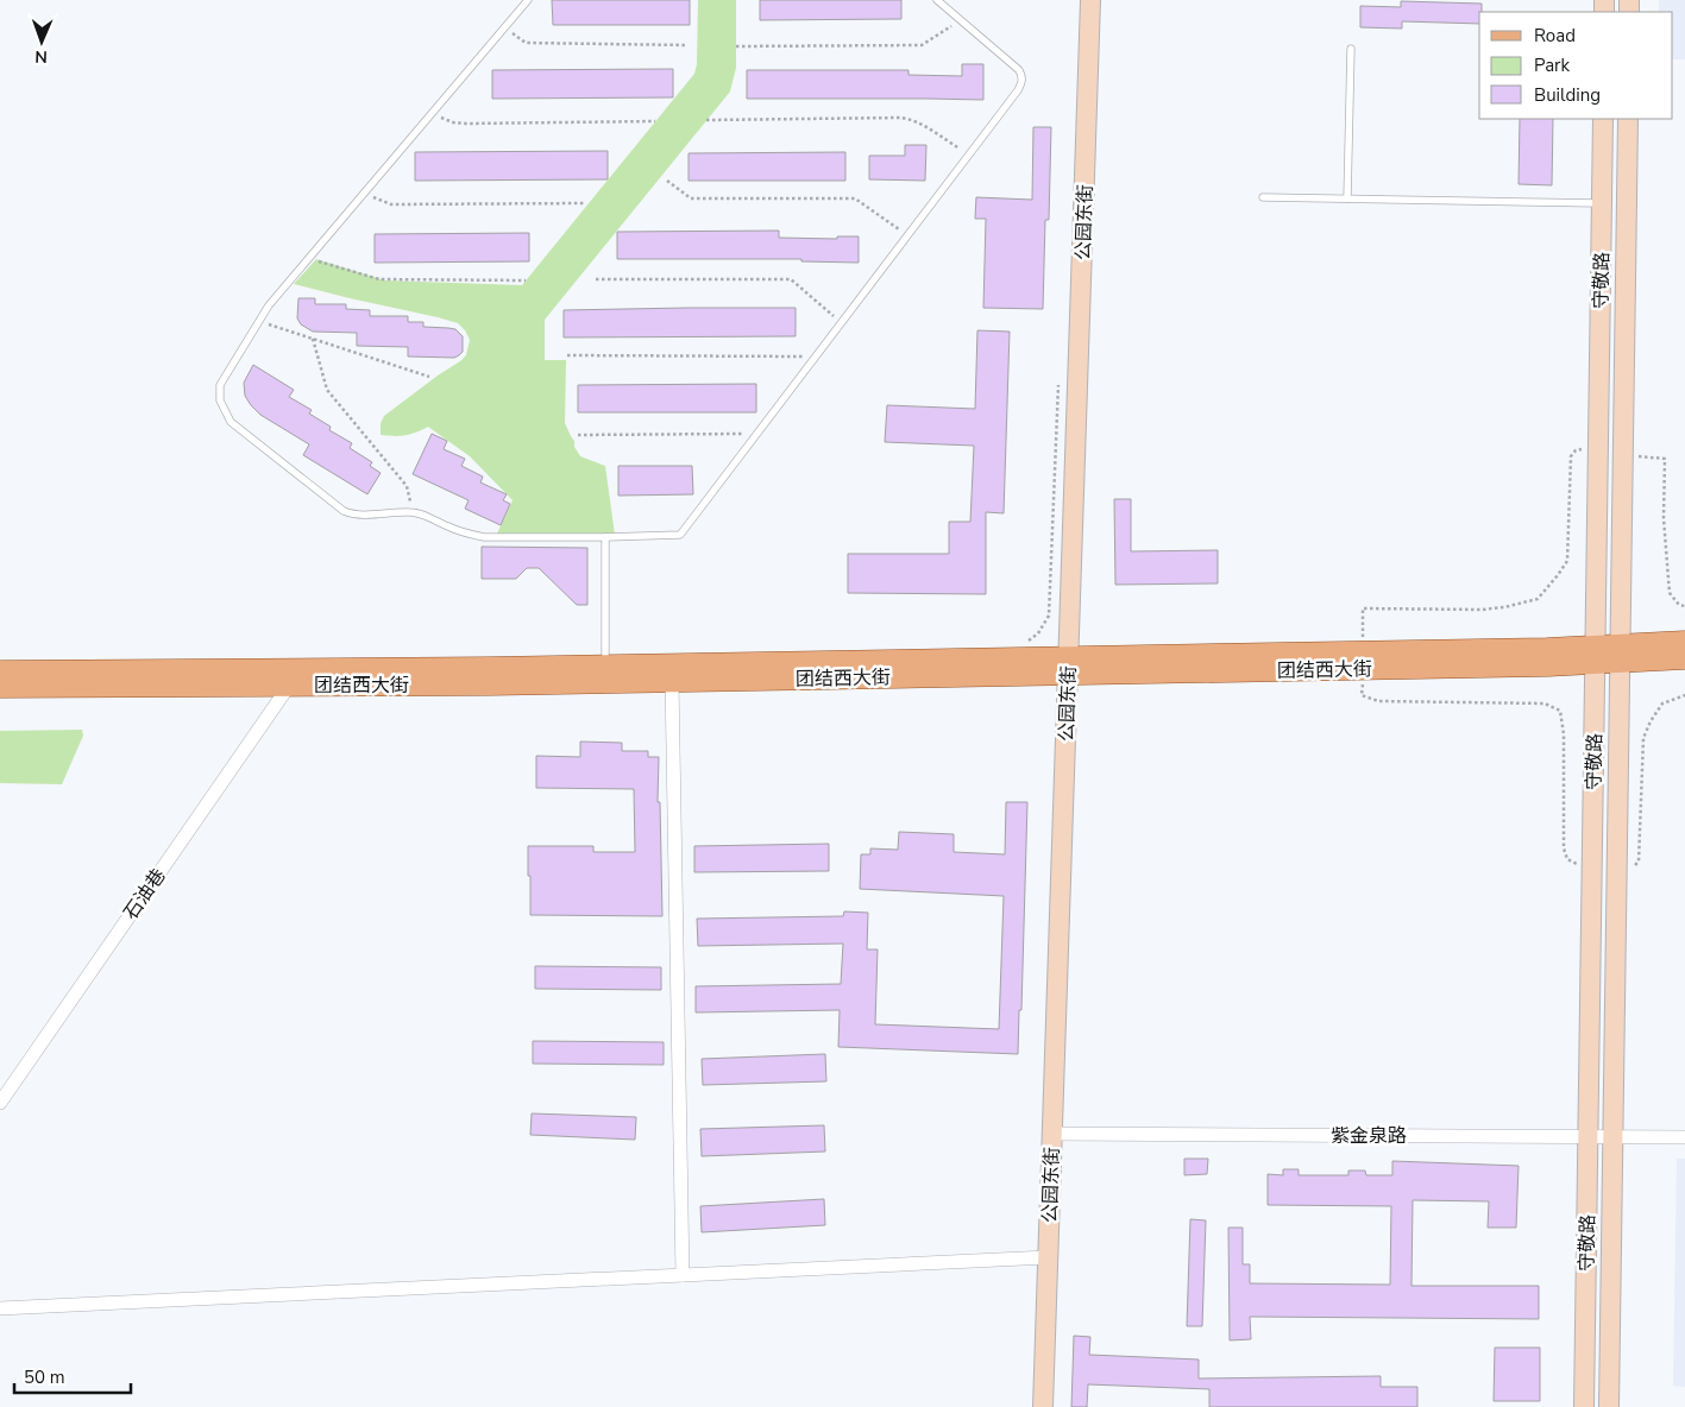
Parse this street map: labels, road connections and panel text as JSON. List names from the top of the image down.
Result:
{
  "streets": {
    "main road": ["公园东街", "守敬路", "团结西大街"],
    "street": ["石油巷", "紫金泉路"]
  },
  "crossings": [
    ["公园东街", "团结西大街"],
    ["公园东街", "紫金泉路"],
    ["守敬路", "团结西大街"],
    ["守敬路", "紫金泉路"],
    ["团结西大街", "石油巷"]
  ],
  "legend": ["Road", "Park", "Building"],
  "scale_bar": "50 m",
  "north": "bottom"
}
